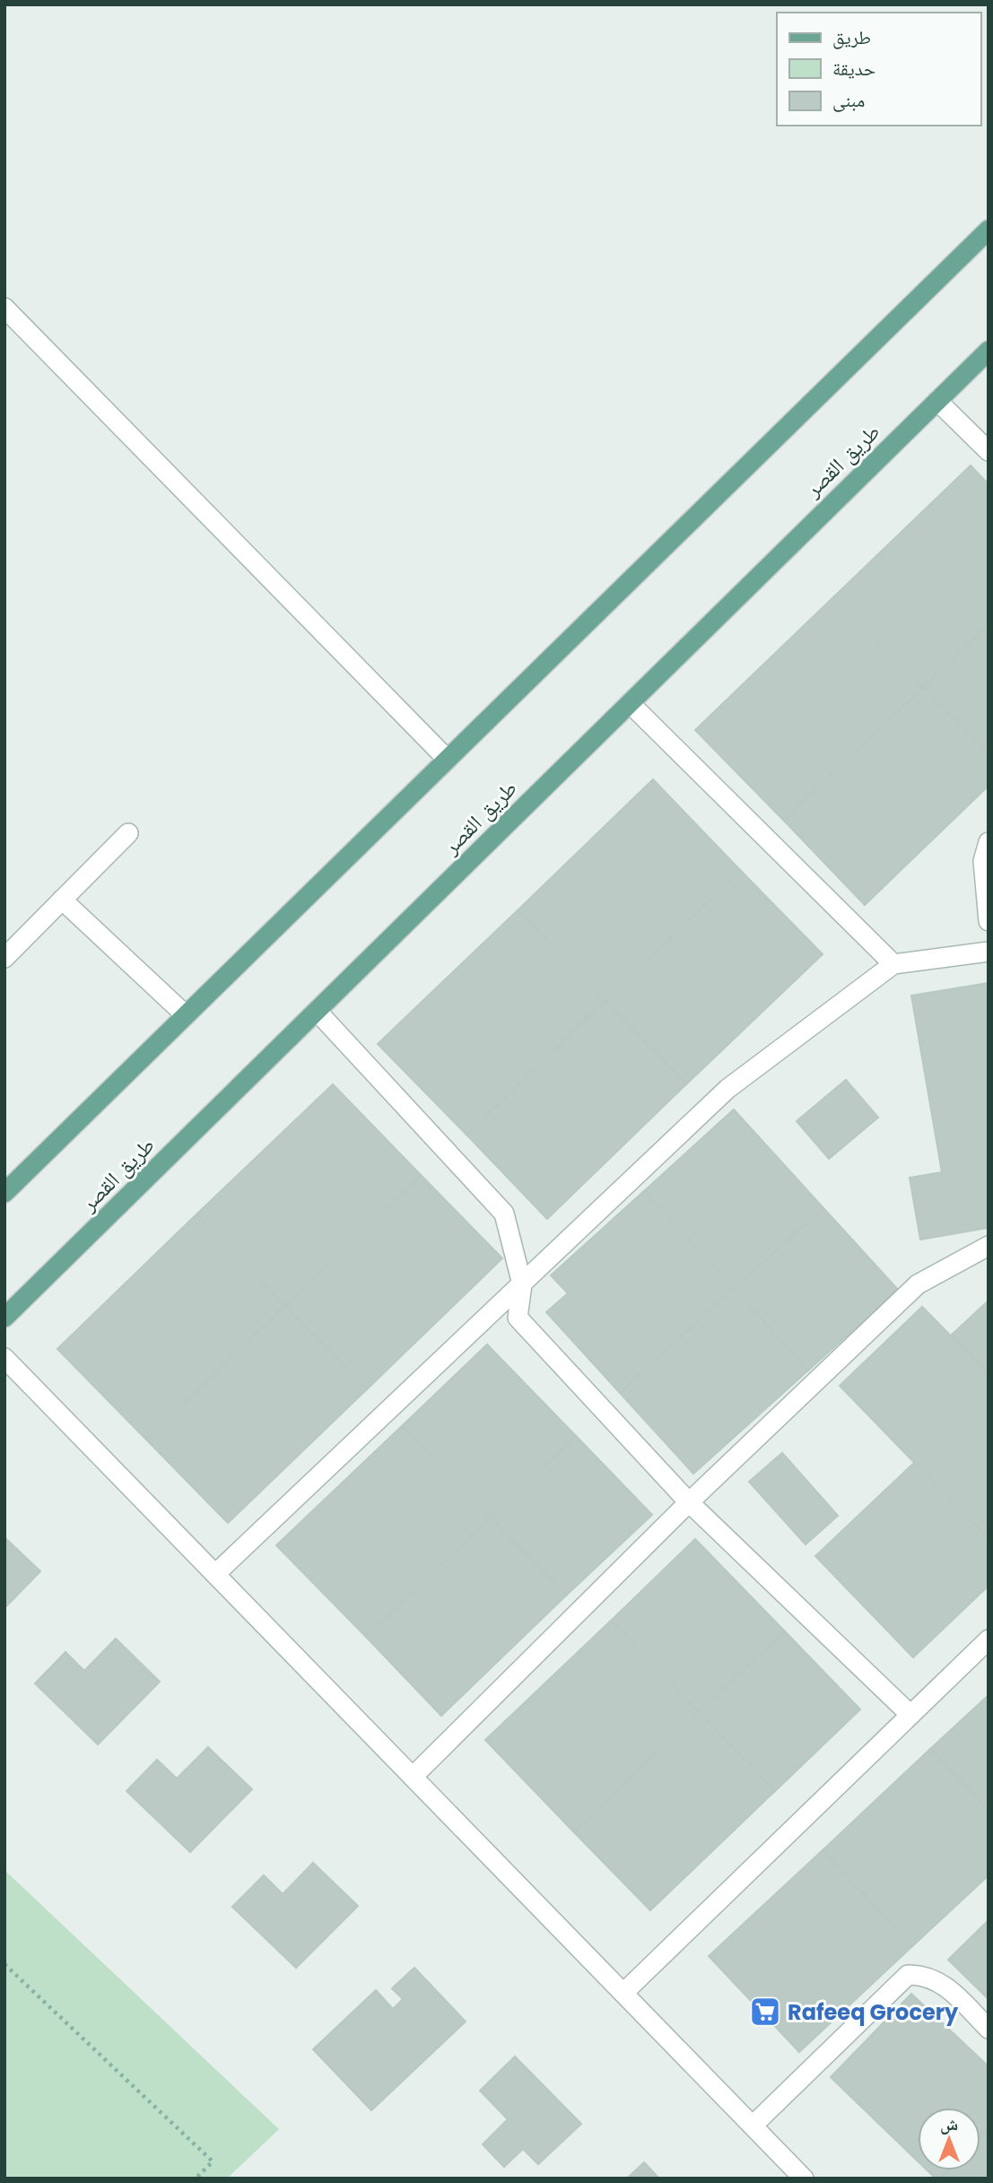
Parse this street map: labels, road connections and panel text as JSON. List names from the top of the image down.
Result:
{
  "streets": {
    "main road": ["طريق القصر"]
  },
  "places": {
    "supermarket": ["Rafeeq Grocery"]
  },
  "legend": ["طريق", "حديقة", "مبنى"],
  "north": "top"
}
